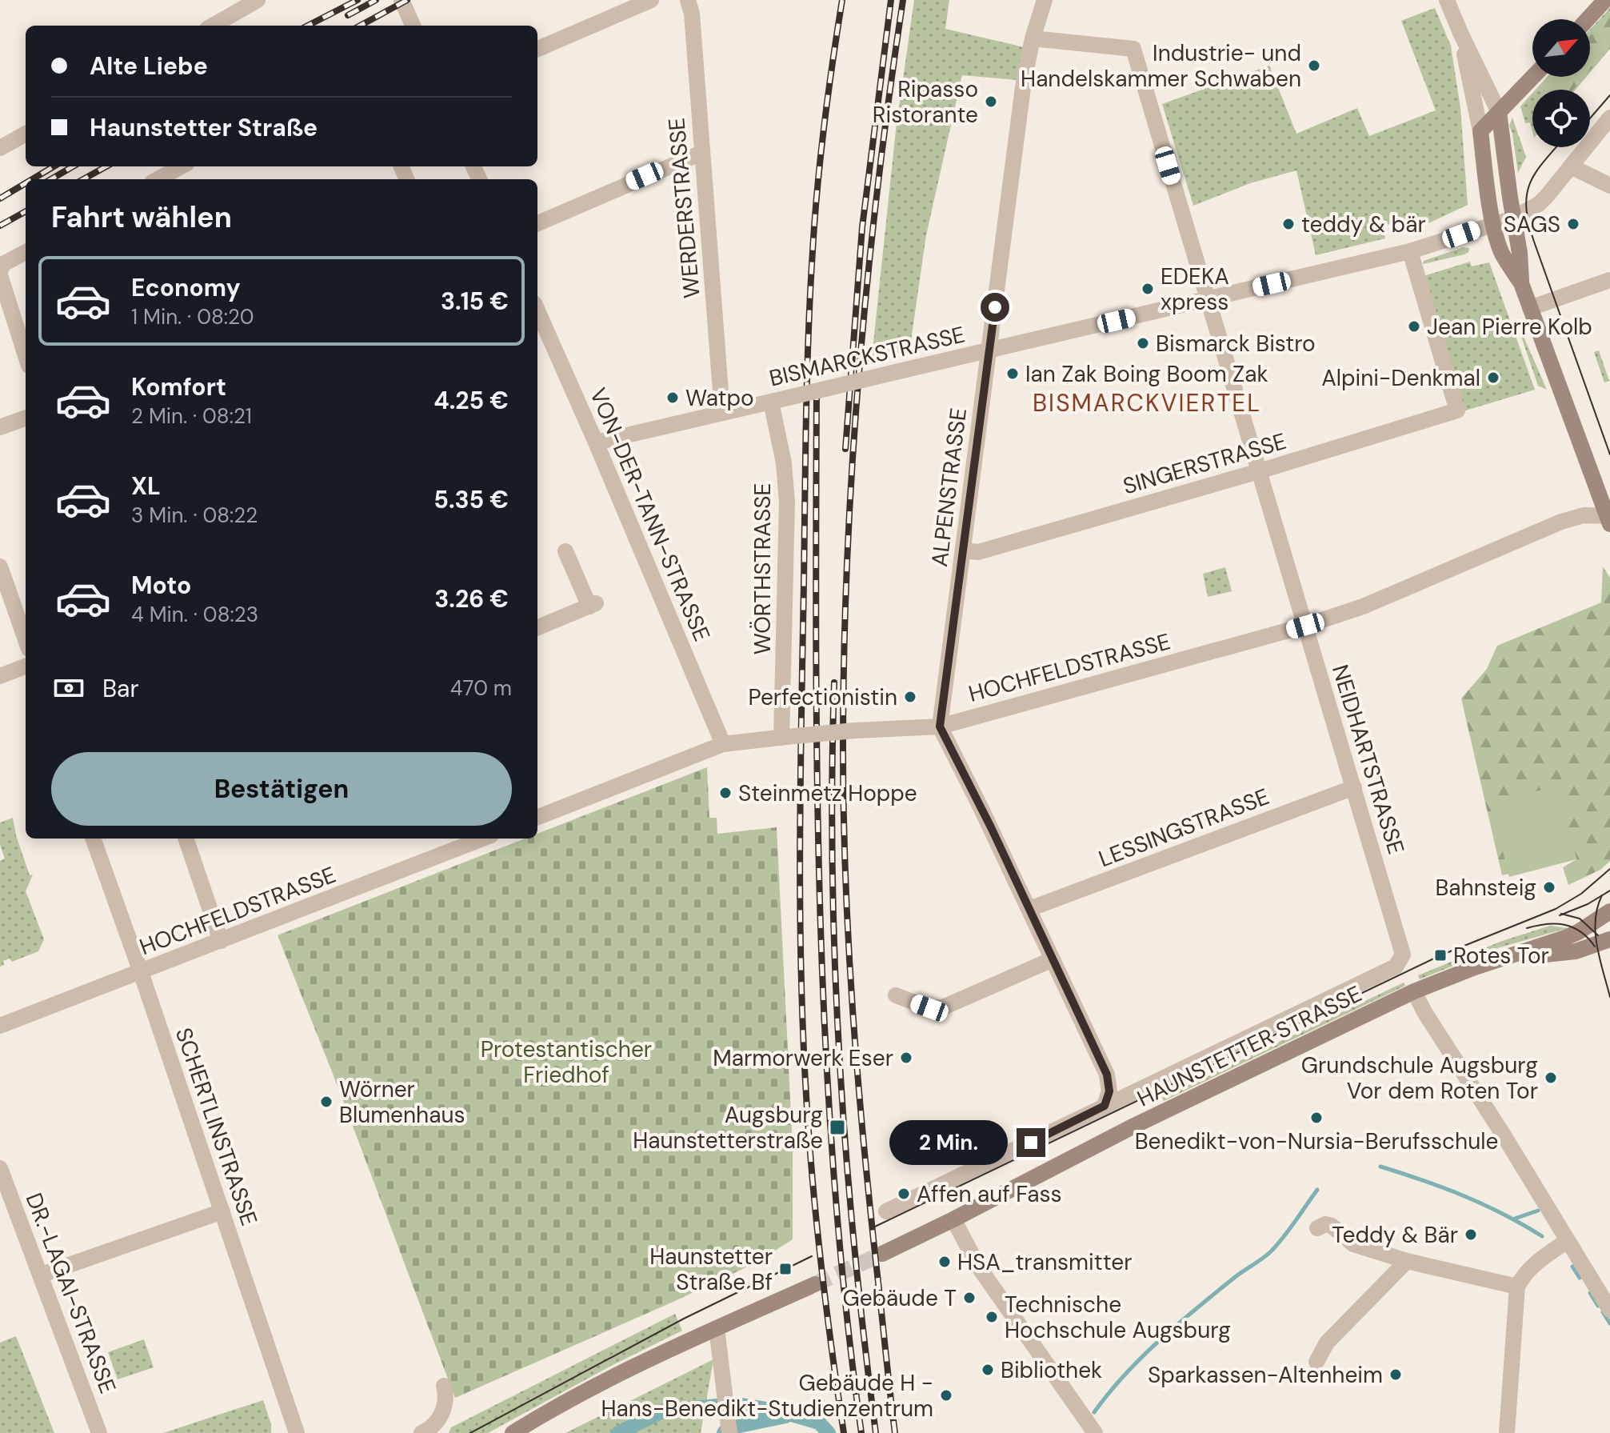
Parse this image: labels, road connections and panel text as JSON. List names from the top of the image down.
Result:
{
  "streets": {
    "main road": ["HAUNSTETTER STRASSE"],
    "street": [
      "WERDERSTRASSE",
      "BISMARCKSTRASSE",
      "SINGERSTRASSE",
      "ALPENSTRASSE",
      "VON-DER-TANN-STRASSE",
      "WÖRTHSTRASSE",
      "HOCHFELDSTRASSE",
      "NEIDHARTSTRASSE",
      "LESSINGSTRASSE",
      "SCHERTLINSTRASSE",
      "DR.-LAGAI-STRASSE"
    ]
  },
  "crossings": [
    ["WERDERSTRASSE", "BISMARCKSTRASSE"],
    ["BISMARCKSTRASSE", "SINGERSTRASSE"],
    ["BISMARCKSTRASSE", "ALPENSTRASSE"],
    ["BISMARCKSTRASSE", "VON-DER-TANN-STRASSE"],
    ["BISMARCKSTRASSE", "WÖRTHSTRASSE"],
    ["BISMARCKSTRASSE", "NEIDHARTSTRASSE"],
    ["SINGERSTRASSE", "ALPENSTRASSE"],
    ["SINGERSTRASSE", "NEIDHARTSTRASSE"],
    ["ALPENSTRASSE", "HOCHFELDSTRASSE"],
    ["ALPENSTRASSE", "NEIDHARTSTRASSE"],
    ["VON-DER-TANN-STRASSE", "HOCHFELDSTRASSE"],
    ["WÖRTHSTRASSE", "HOCHFELDSTRASSE"],
    ["HOCHFELDSTRASSE", "NEIDHARTSTRASSE"],
    ["HOCHFELDSTRASSE", "SCHERTLINSTRASSE"],
    ["NEIDHARTSTRASSE", "LESSINGSTRASSE"],
    ["NEIDHARTSTRASSE", "HAUNSTETTER STRASSE"]
  ],
  "districts": ["BISMARCKVIERTEL"],
  "parks": ["Protestantischer Friedhof"],
  "places": {
    "other": [
      "Industrie- und Handelskammer Schwaben",
      "Ripasso Ristorante",
      "teddy & bär",
      "SAGS",
      "EDEKA xpress",
      "Jean Pierre Kolb",
      "Bismarck Bistro",
      "Ian Zak Boing Boom Zak",
      "Alpini-Denkmal",
      "Watpo",
      "Perfectionistin",
      "Steinmetz Hoppe",
      "Bahnsteig",
      "Marmorwerk Eser",
      "Grundschule Augsburg Vor dem Roten Tor",
      "Wörner Blumenhaus",
      "Benedikt-von-Nursia-Berufsschule",
      "Affen auf Fass",
      "Teddy & Bär",
      "HSA_transmitter",
      "Gebäude T",
      "Technische Hochschule Augsburg",
      "Bibliothek",
      "Sparkassen-Altenheim",
      "Gebäude H - Hans-Benedikt-Studienzentrum"
    ],
    "transit": ["Rotes Tor", "Augsburg Haunstetterstraße", "Haunstetter Straße Bf"]
  },
  "north": "top right",
  "page": {
    "banner": ["Alte Liebe", "Haunstetter Straße"],
    "heading": "Fahrt wählen",
    "list": [
      {
        "name": "Economy",
        "note": "1 Min. · 08:20",
        "value": "3.15 €"
      },
      {
        "name": "Komfort",
        "note": "2 Min. · 08:21",
        "value": "4.25 €"
      },
      {
        "name": "XL",
        "note": "3 Min. · 08:22",
        "value": "5.35 €"
      },
      {
        "name": "Moto",
        "note": "4 Min. · 08:23",
        "value": "3.26 €"
      }
    ],
    "pay": ["Bar", "470 m"],
    "buttons": "Bestätigen",
    "bubble": "2 Min."
  }
}
